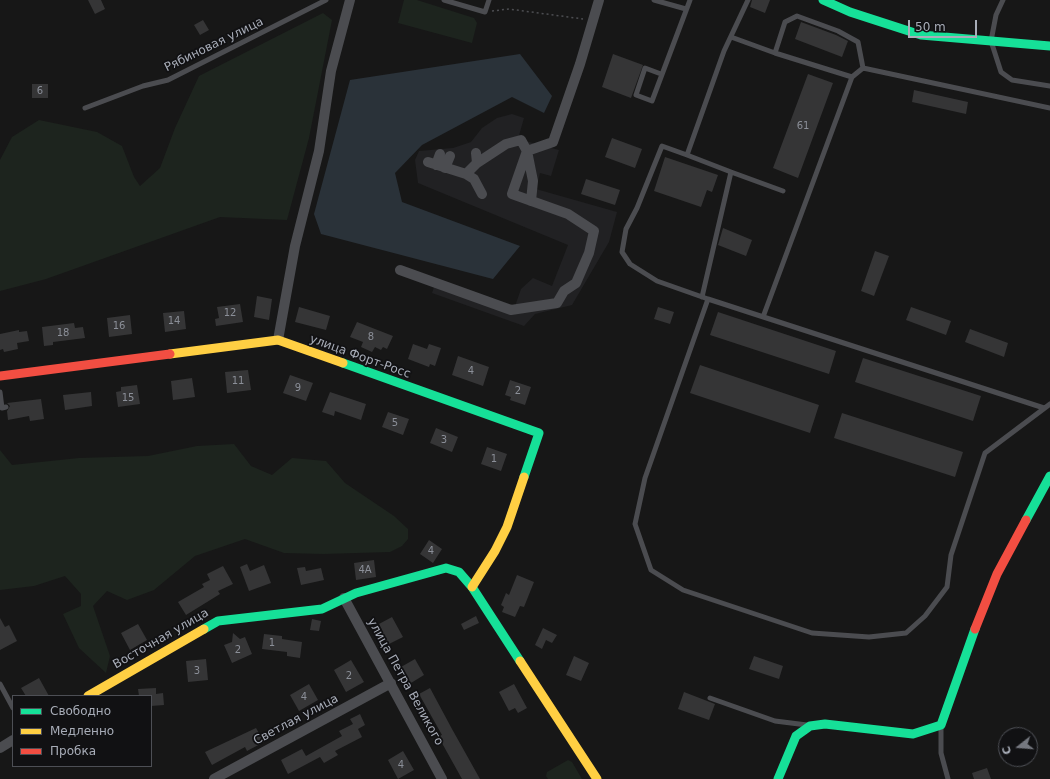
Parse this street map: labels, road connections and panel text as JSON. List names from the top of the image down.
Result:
{
  "streets": {
    "street": [
      "улица Форт-Росс",
      "Восточная улица",
      "улица Петра Великого",
      "Светлая улица"
    ],
    "lane": ["Рябиновая улица"]
  },
  "crossings": [
    ["улица Форт-Росс", "Восточная улица"],
    ["Восточная улица", "улица Петра Великого"],
    ["улица Петра Великого", "Светлая улица"]
  ],
  "house_numbers": [
    "6",
    "61",
    "12",
    "14",
    "16",
    "18",
    "8",
    "4",
    "11",
    "9",
    "2",
    "15",
    "5",
    "3",
    "1",
    "4",
    "4А",
    "1",
    "2",
    "3",
    "2",
    "4",
    "4"
  ],
  "legend": ["Свободно", "Медленно", "Пробка"],
  "scale_bar": "50 m",
  "north": "left"
}
